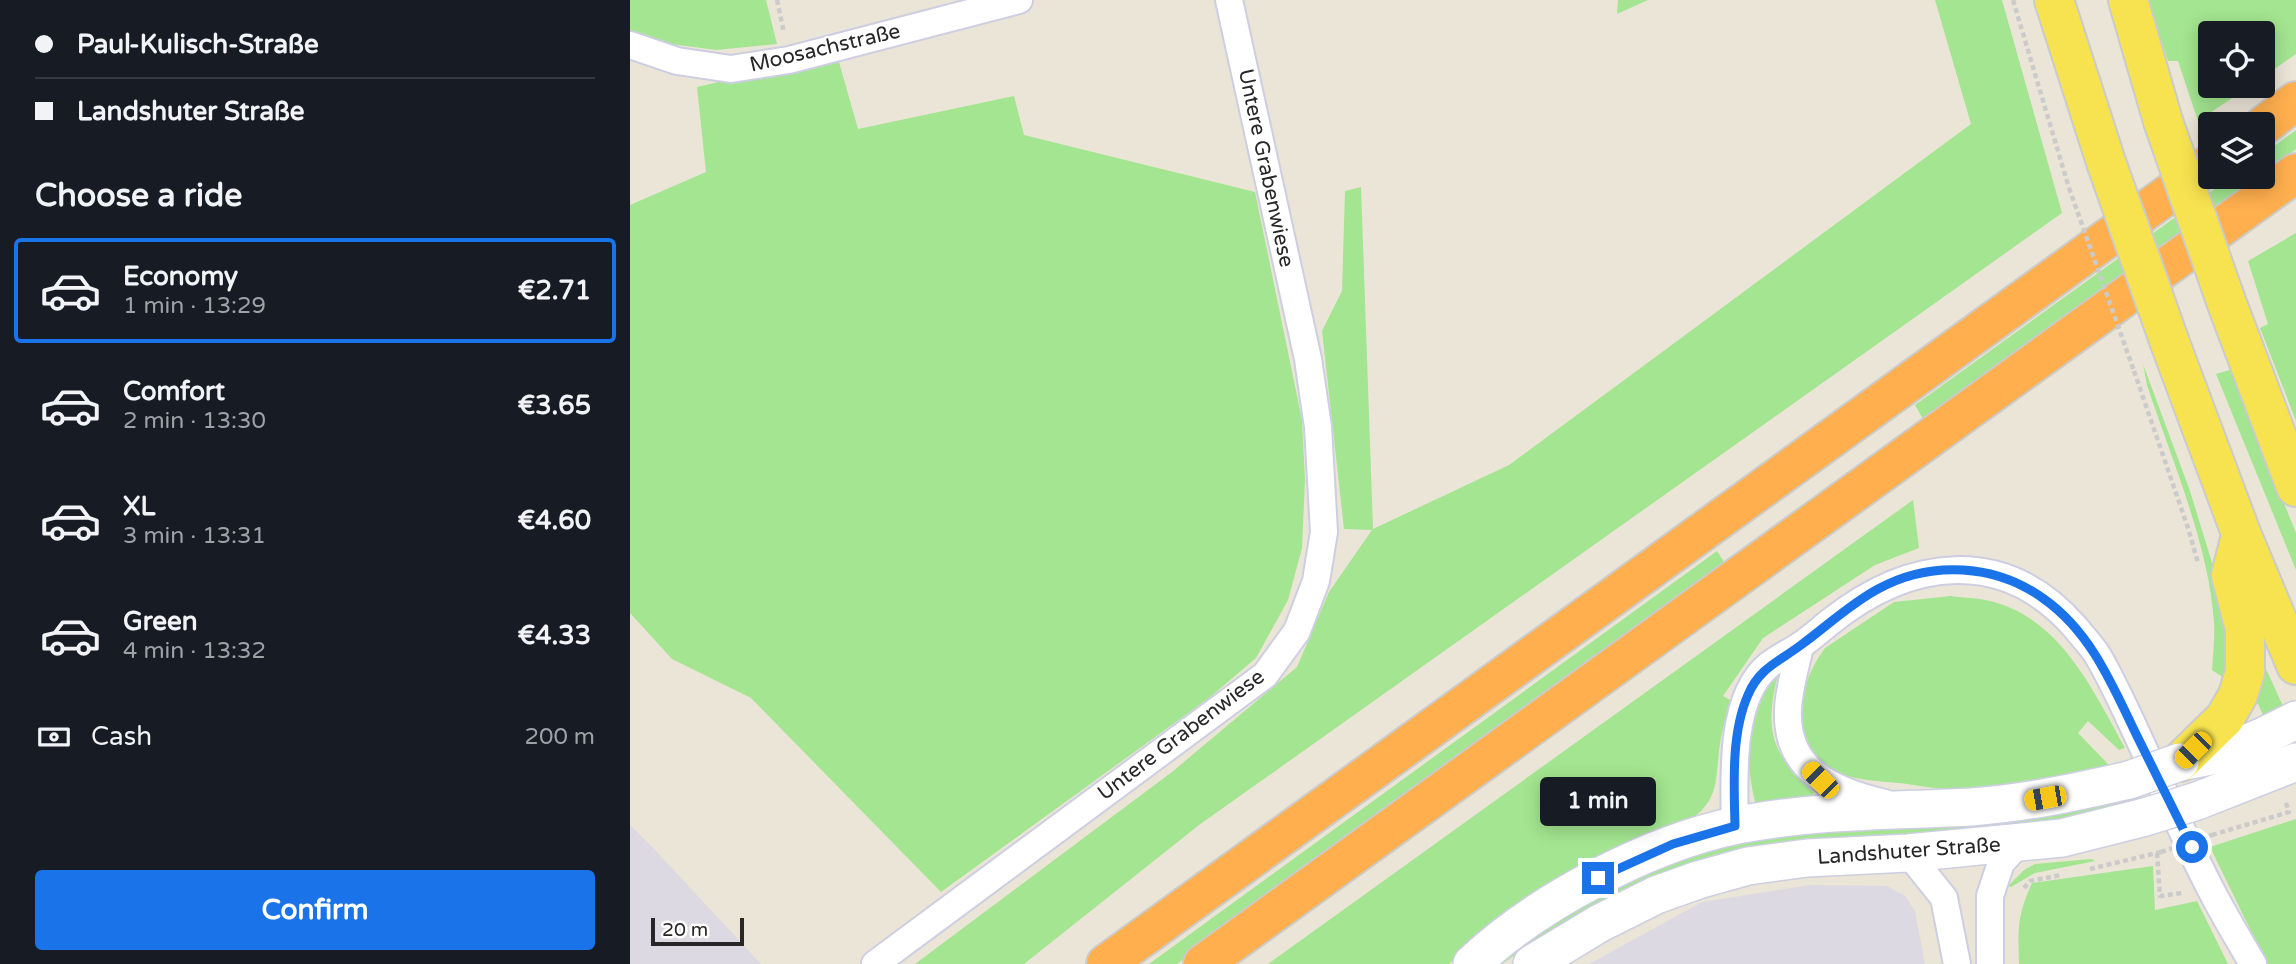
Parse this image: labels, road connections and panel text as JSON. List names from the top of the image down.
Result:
{
  "streets": {
    "main road": ["Landshuter Straße"],
    "street": ["Moosachstraße", "Untere Grabenwiese"]
  },
  "scale_bar": "20 m",
  "page": {
    "banner": ["Paul-Kulisch-Straße", "Landshuter Straße"],
    "heading": "Choose a ride",
    "list": [
      {
        "name": "Economy",
        "note": "1 min · 13:29",
        "value": "€2.71"
      },
      {
        "name": "Comfort",
        "note": "2 min · 13:30",
        "value": "€3.65"
      },
      {
        "name": "XL",
        "note": "3 min · 13:31",
        "value": "€4.60"
      },
      {
        "name": "Green",
        "note": "4 min · 13:32",
        "value": "€4.33"
      }
    ],
    "pay": ["Cash", "200 m"],
    "bubble": "1 min",
    "buttons": "Confirm",
    "scale": "20 m"
  }
}
